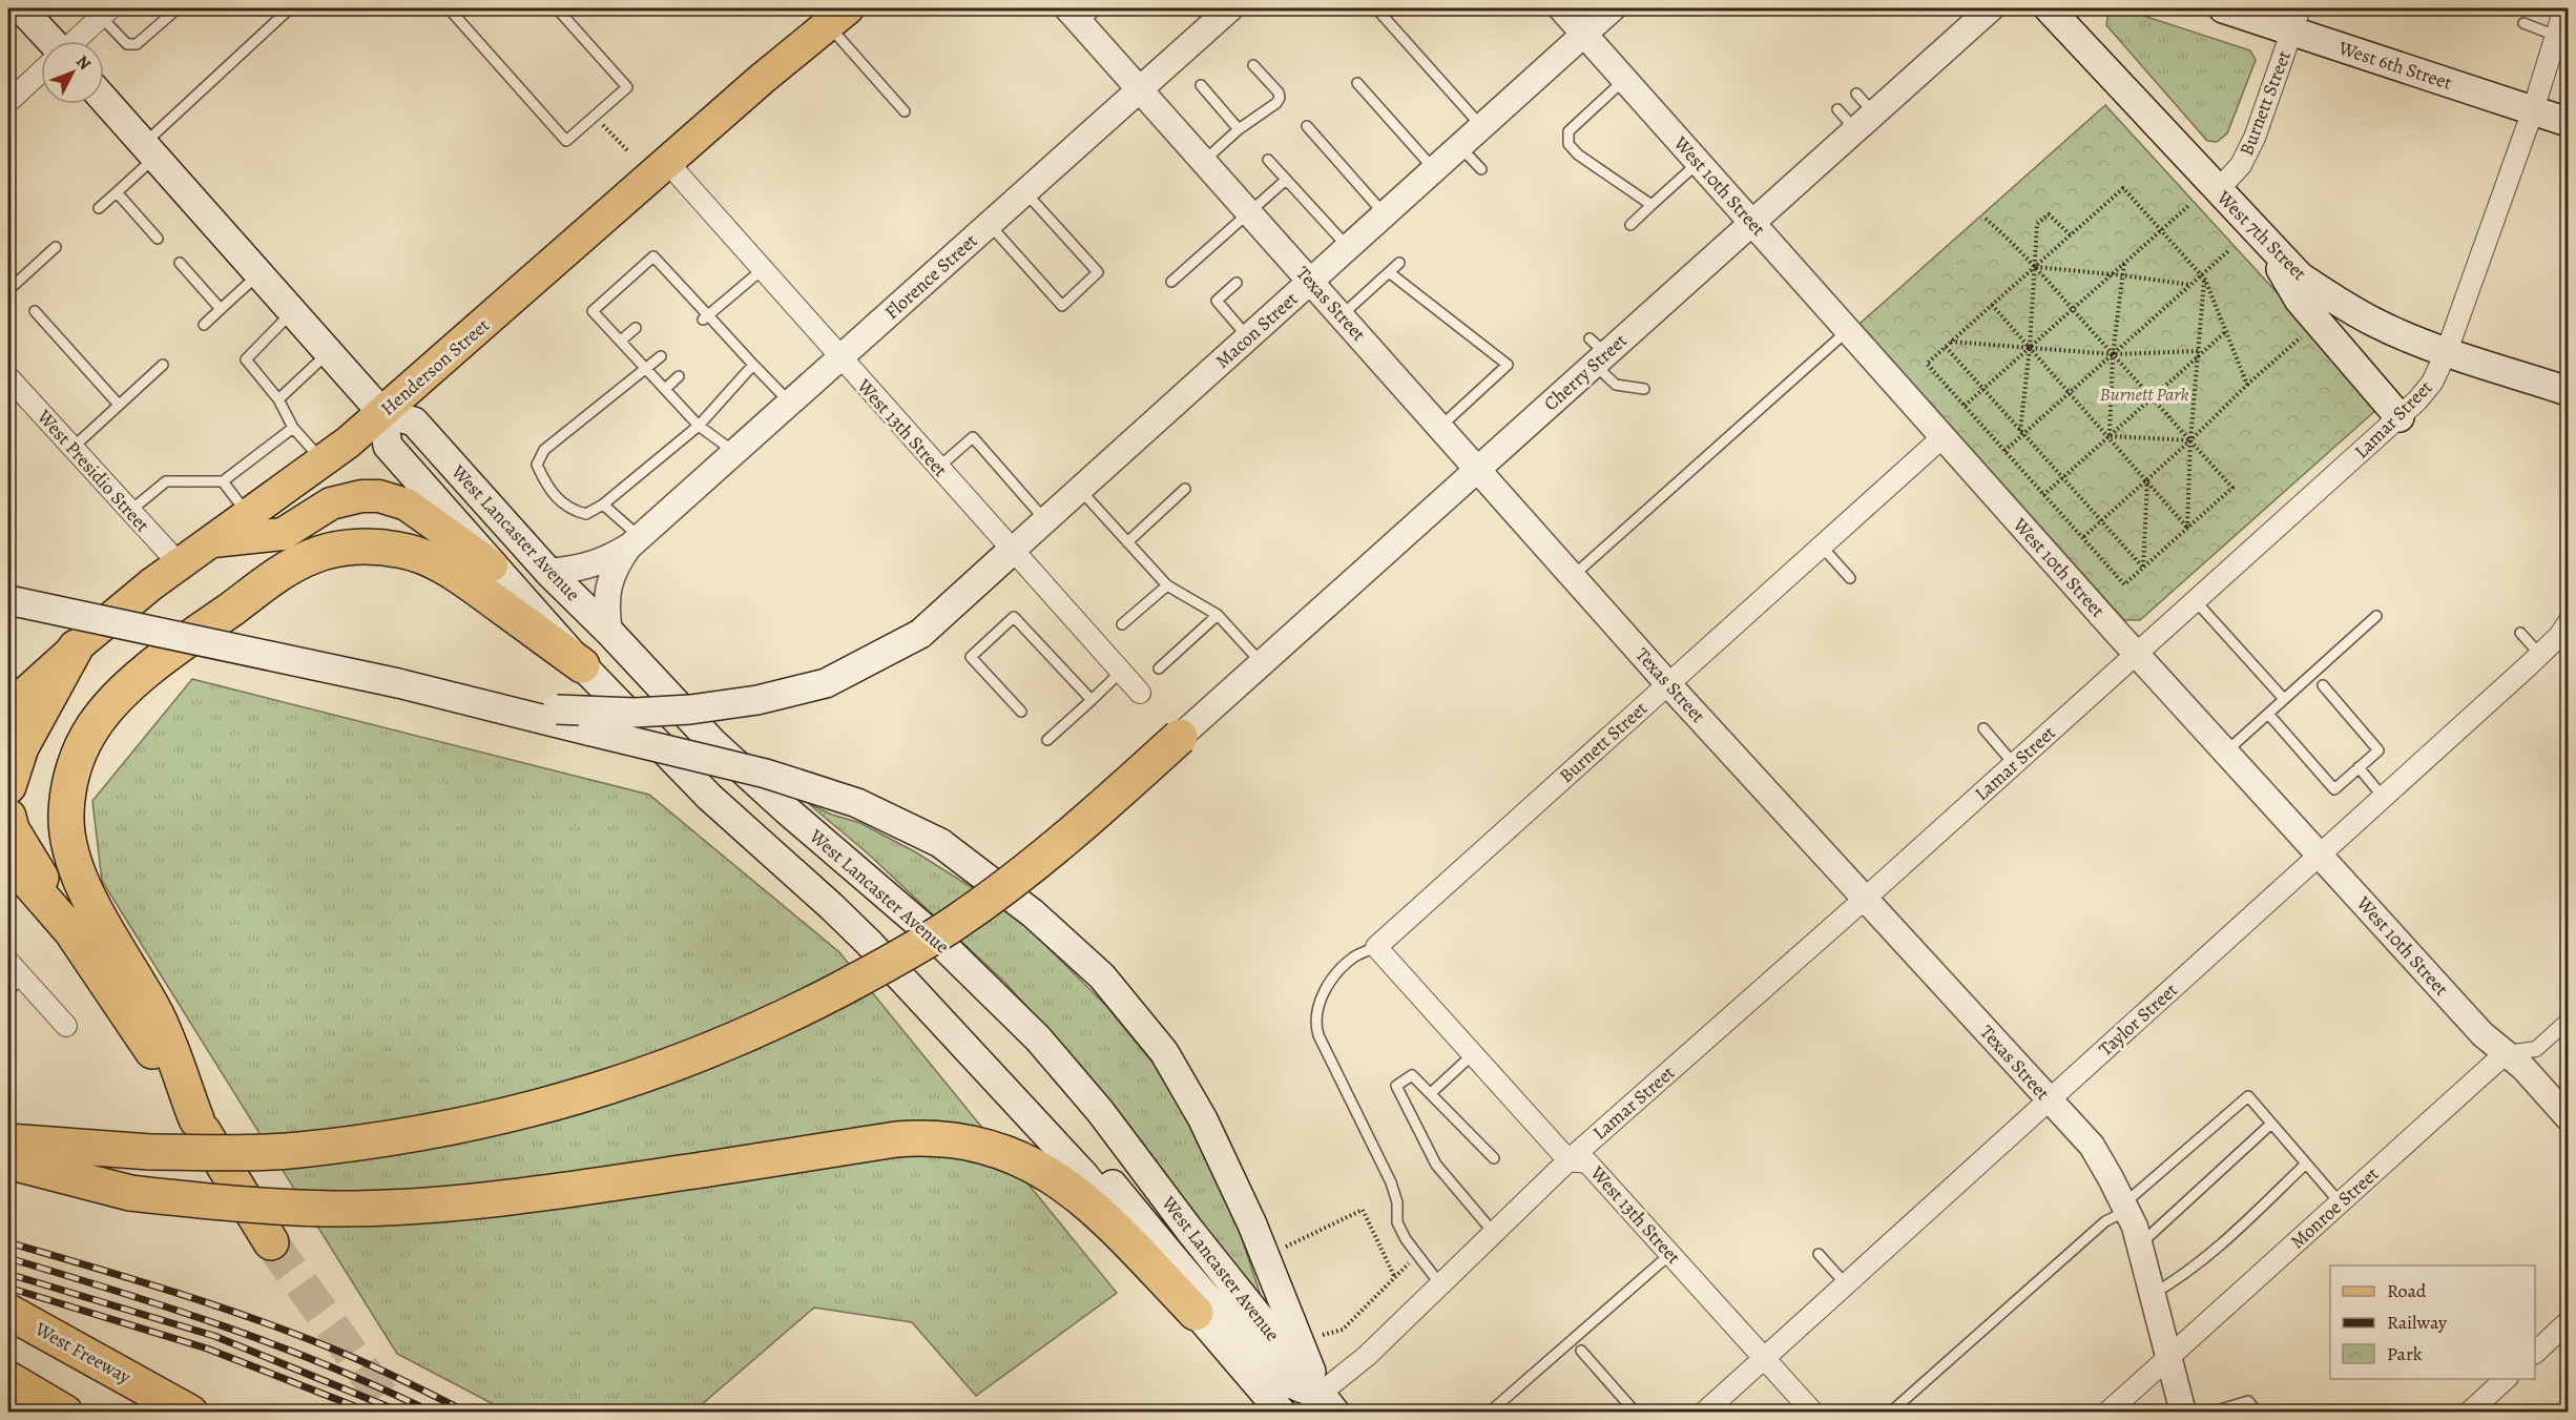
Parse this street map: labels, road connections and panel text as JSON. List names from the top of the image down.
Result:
{
  "streets": {
    "highway": ["West Freeway"],
    "main road": [
      "West 6th Street",
      "West 7th Street",
      "Henderson Street",
      "West Lancaster Avenue"
    ],
    "street": [
      "Burnett Street",
      "West 10th Street",
      "Florence Street",
      "Texas Street",
      "Macon Street",
      "Cherry Street",
      "Lamar Street",
      "West 13th Street",
      "West Presidio Street",
      "Taylor Street",
      "Monroe Street"
    ]
  },
  "crossings": [
    ["West 6th Street", "Burnett Street"],
    ["West 6th Street", "Lamar Street"],
    ["Burnett Street", "West 10th Street"],
    ["Burnett Street", "West 7th Street"],
    ["Burnett Street", "Texas Street"],
    ["Burnett Street", "West 13th Street"],
    ["West 10th Street", "Macon Street"],
    ["West 10th Street", "Cherry Street"],
    ["West 10th Street", "Lamar Street"],
    ["West 10th Street", "Taylor Street"],
    ["West 10th Street", "Monroe Street"],
    ["West 7th Street", "Lamar Street"],
    ["Florence Street", "Texas Street"],
    ["Florence Street", "West 13th Street"],
    ["Florence Street", "West Lancaster Avenue"],
    ["Texas Street", "Macon Street"],
    ["Texas Street", "Cherry Street"],
    ["Texas Street", "Lamar Street"],
    ["Texas Street", "Taylor Street"],
    ["Texas Street", "Monroe Street"],
    ["Macon Street", "West 13th Street"],
    ["Henderson Street", "West 13th Street"],
    ["Henderson Street", "West Presidio Street"],
    ["Henderson Street", "West Lancaster Avenue"],
    ["Lamar Street", "West 13th Street"],
    ["Lamar Street", "West Lancaster Avenue"],
    ["West 13th Street", "Taylor Street"]
  ],
  "parks": ["Burnett Park"],
  "legend": ["Road", "Railway", "Park"],
  "north": "top right"
}
